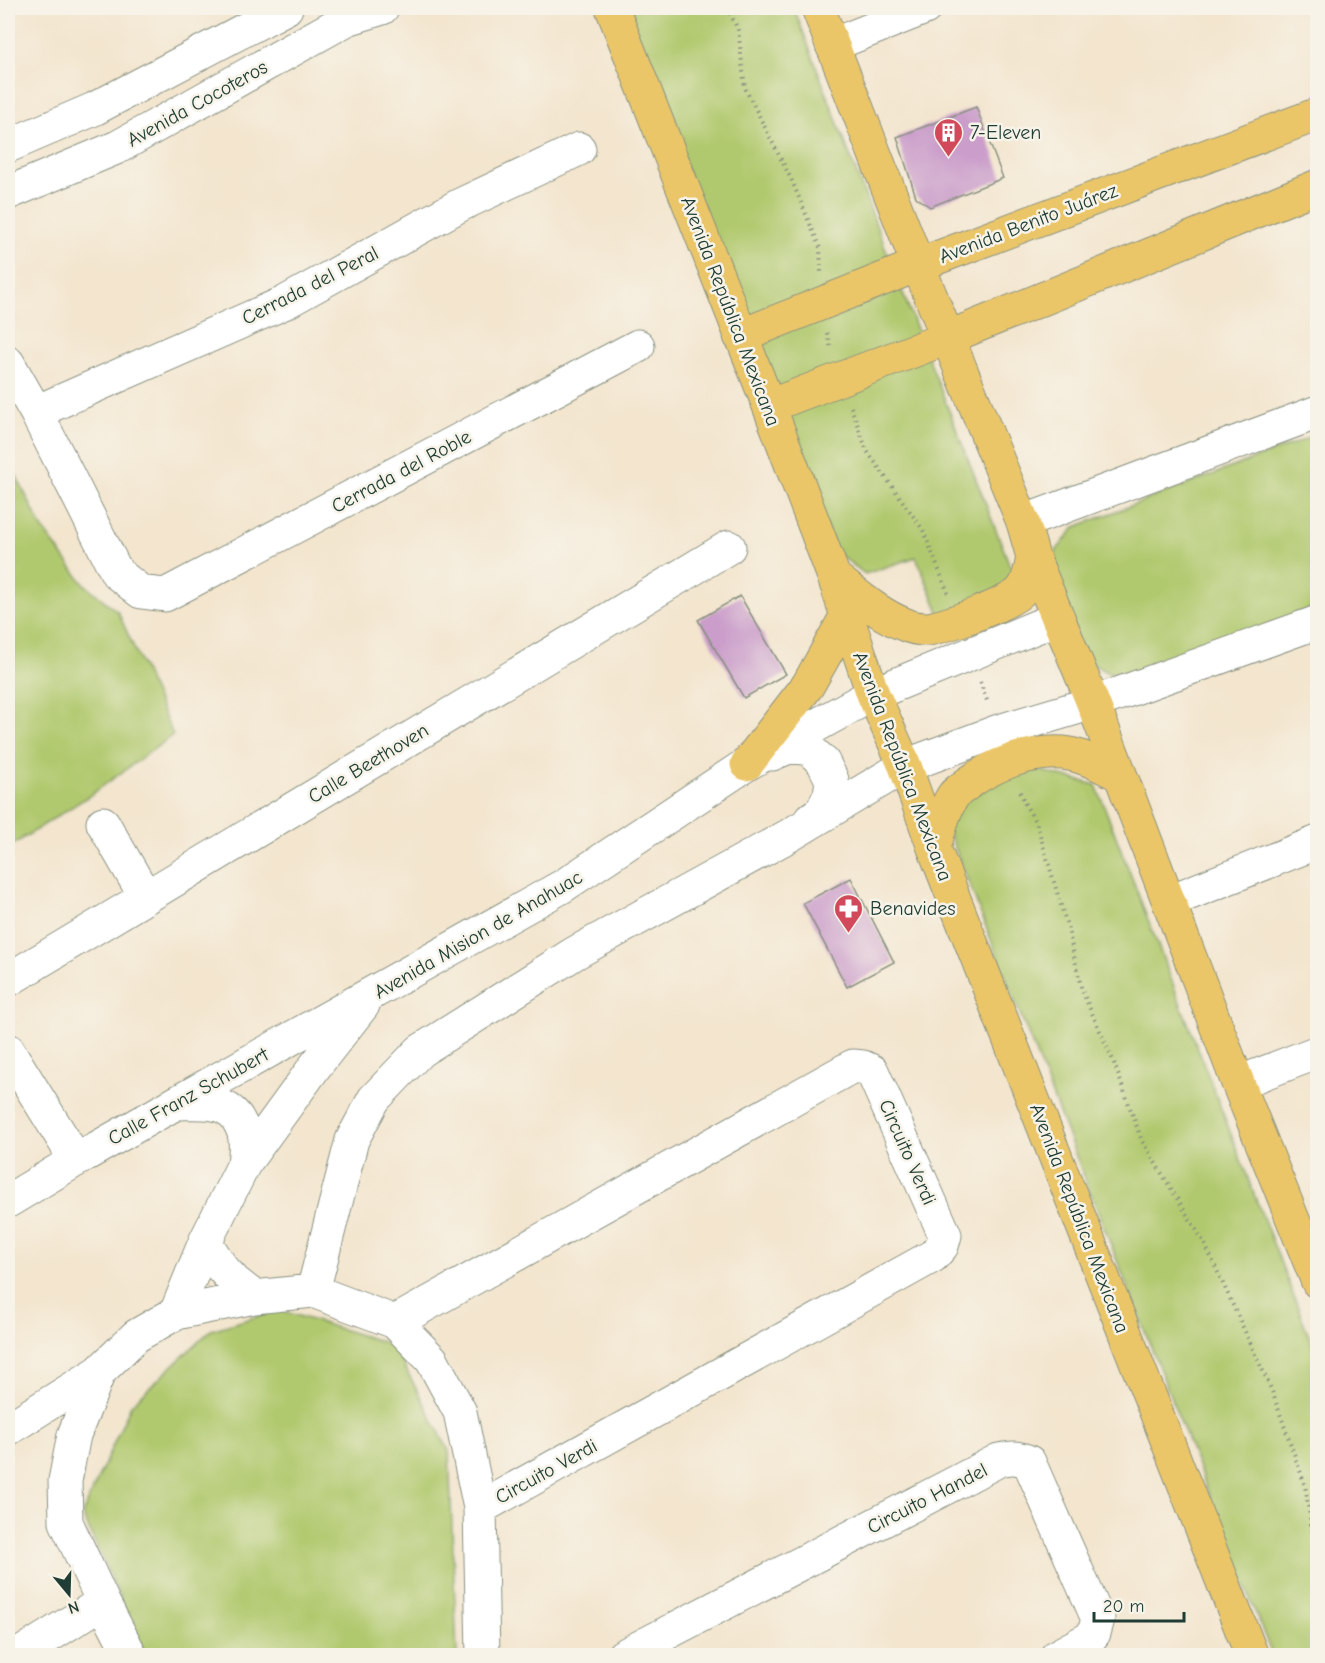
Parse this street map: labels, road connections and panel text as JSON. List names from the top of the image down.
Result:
{
  "streets": {
    "main road": ["Avenida Benito Juárez", "Avenida República Mexicana"],
    "street": [
      "Avenida Cocoteros",
      "Cerrada del Peral",
      "Cerrada del Roble",
      "Calle Beethoven",
      "Avenida Mision de Anahuac",
      "Calle Franz Schubert",
      "Circuito Verdi",
      "Circuito Handel"
    ]
  },
  "crossings": [
    ["Avenida Benito Juárez", "Avenida República Mexicana"],
    ["Cerrada del Peral", "Cerrada del Roble"],
    ["Avenida República Mexicana", "Avenida Mision de Anahuac"],
    ["Avenida Mision de Anahuac", "Calle Franz Schubert"]
  ],
  "places": {
    "building": ["7-Eleven"],
    "pharmacy": ["Benavides"]
  },
  "scale_bar": "20 m",
  "north": "bottom"
}
